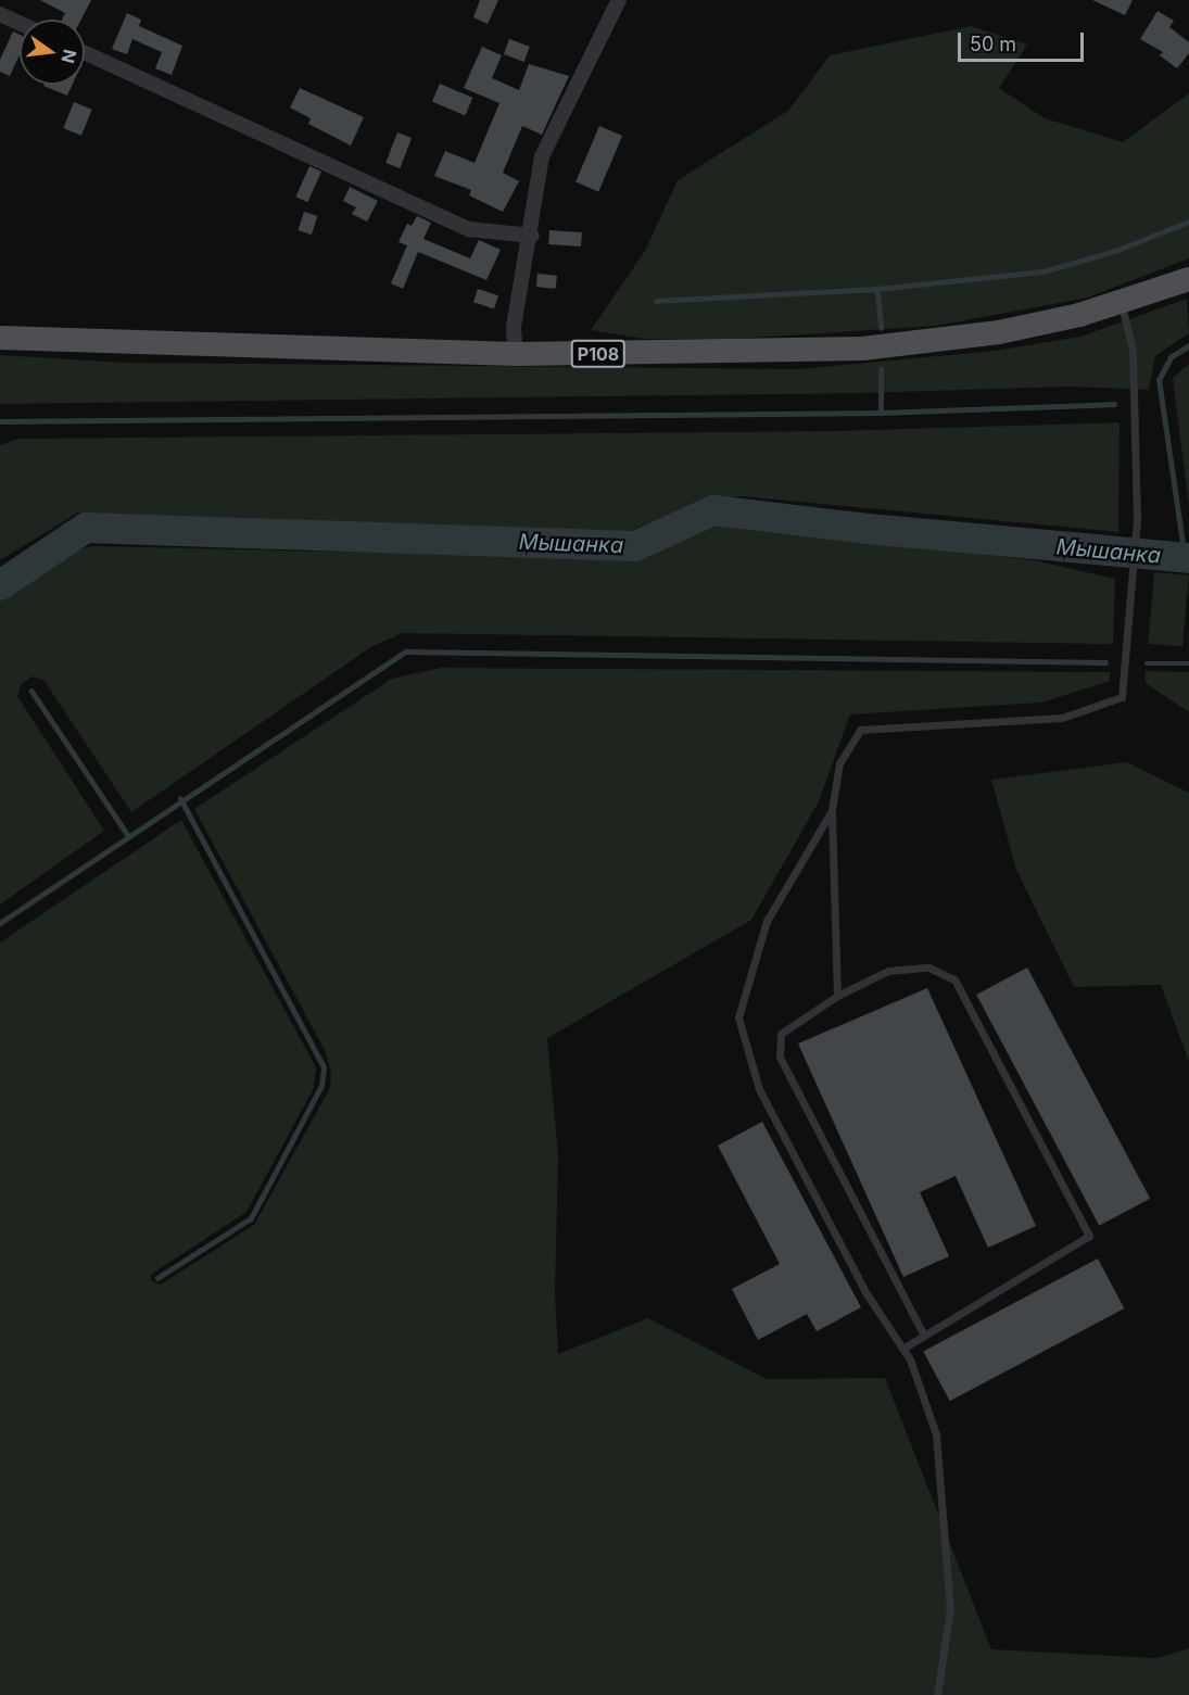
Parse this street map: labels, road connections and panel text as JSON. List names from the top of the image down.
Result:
{
  "streets": {
    "main road": ["Р108"]
  },
  "water": ["Мышанка"],
  "scale_bar": "50 m",
  "north": "right"
}
